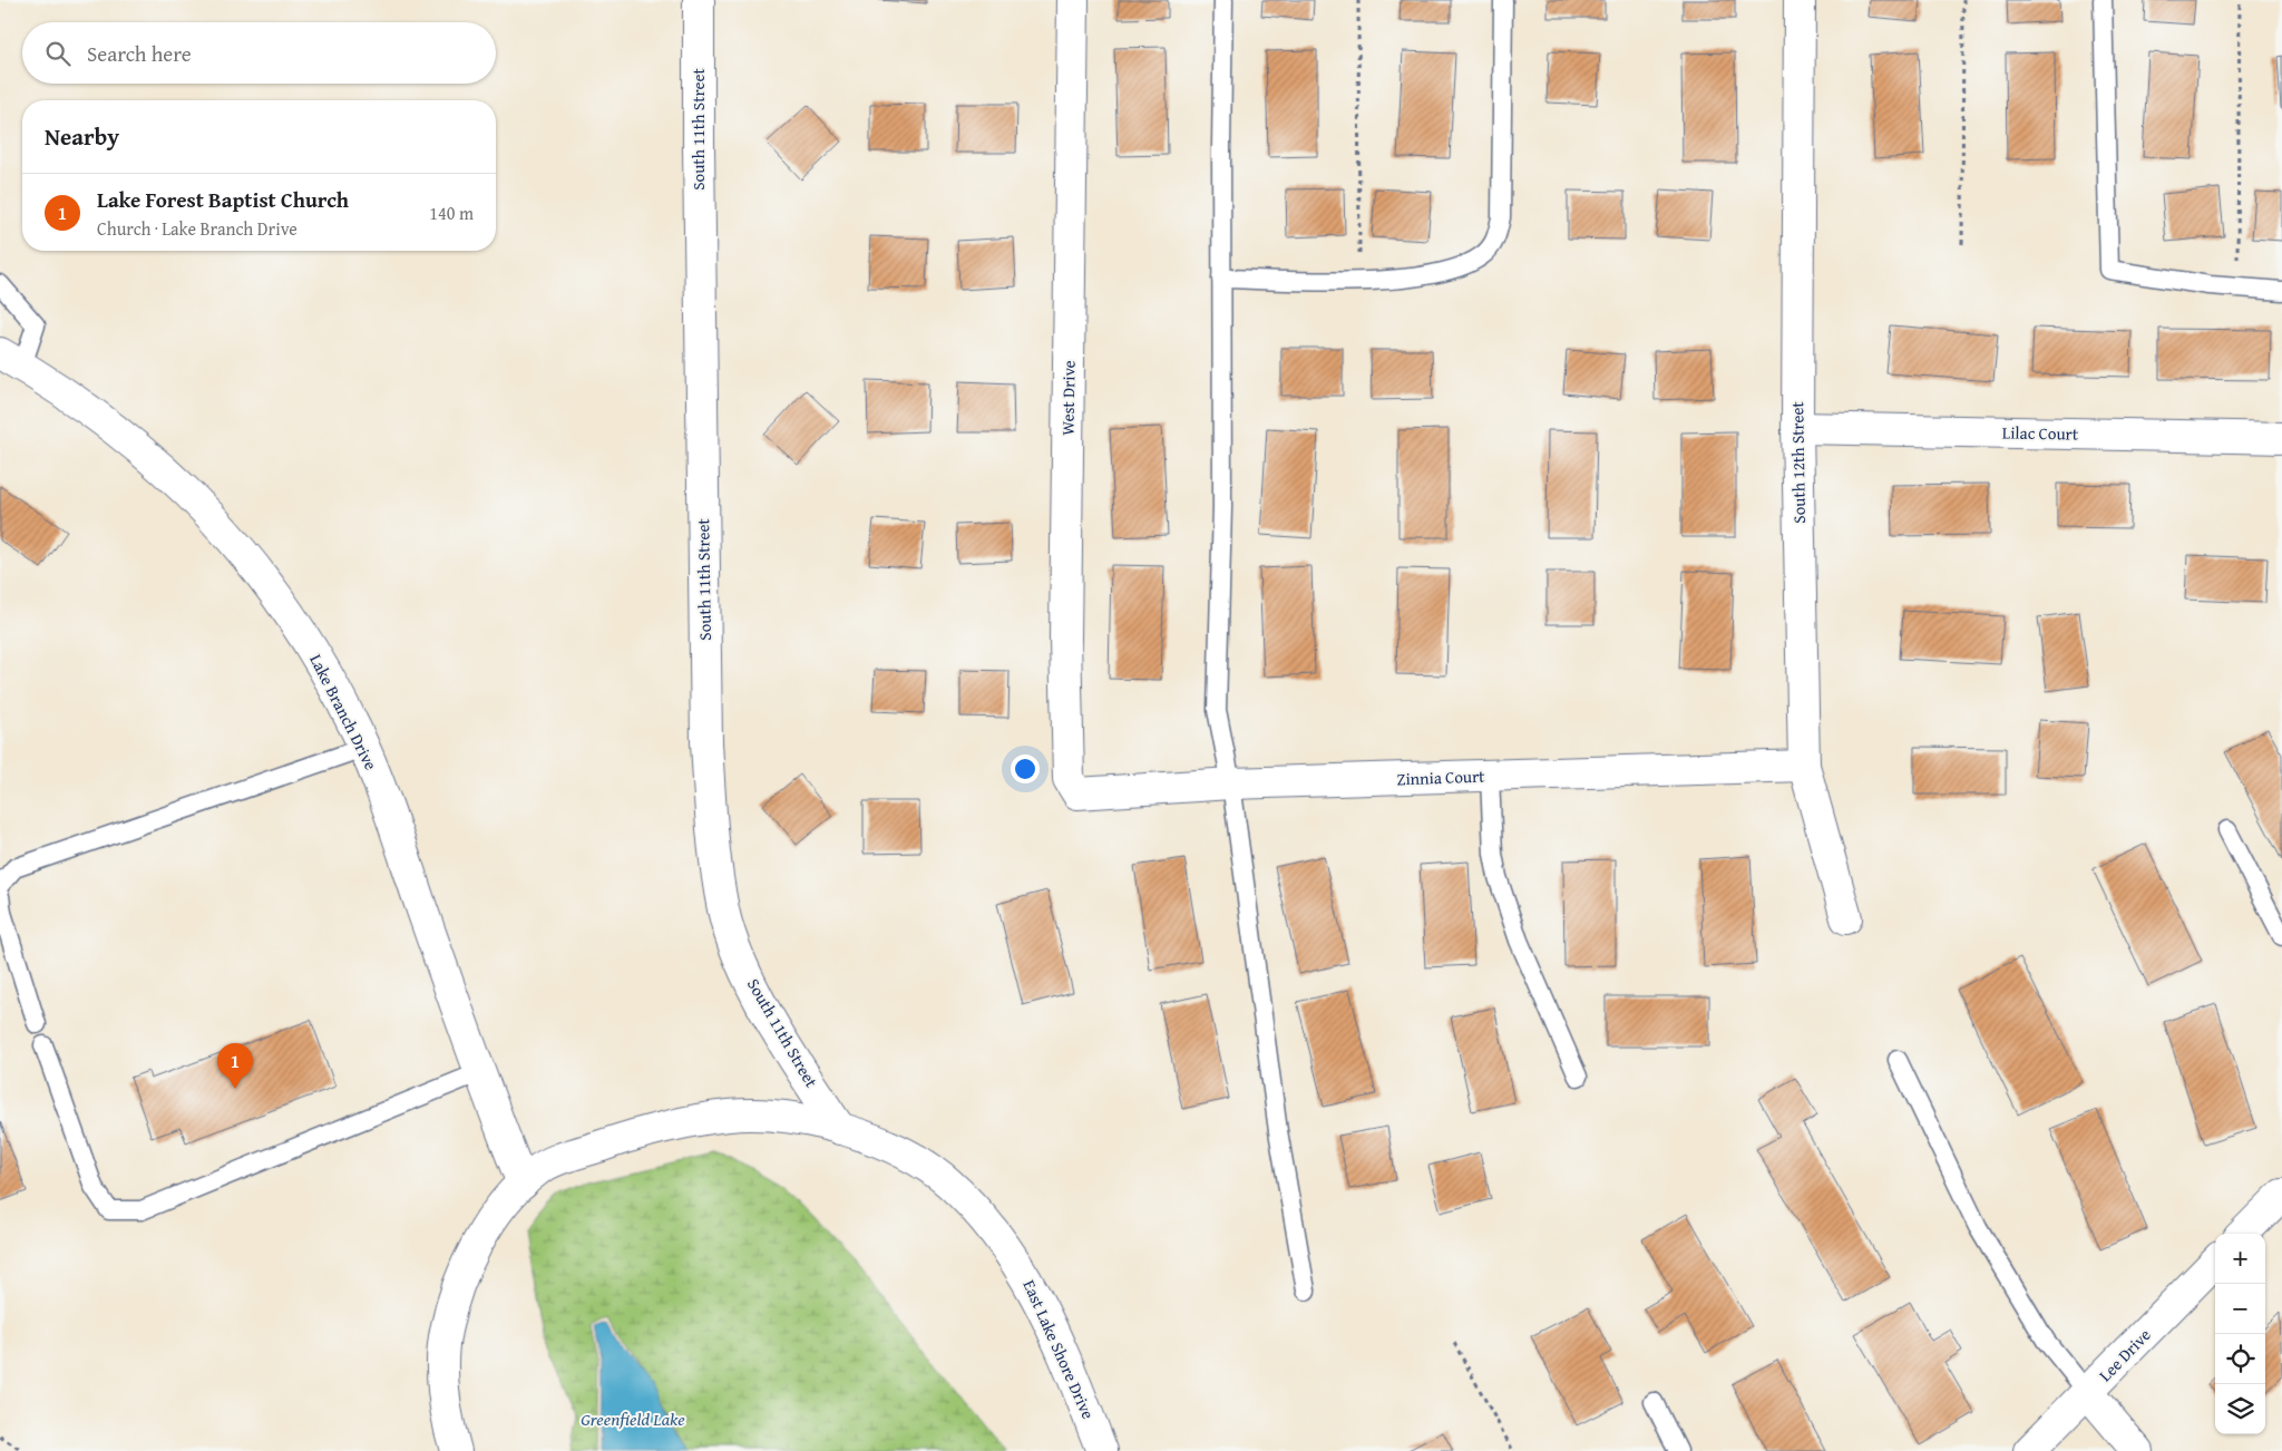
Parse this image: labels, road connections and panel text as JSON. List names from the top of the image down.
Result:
{
  "streets": {
    "street": [
      "South 11th Street",
      "West Drive",
      "Lilac Court",
      "South 12th Street",
      "Lake Branch Drive",
      "Zinnia Court",
      "East Lake Shore Drive",
      "Lee Drive"
    ]
  },
  "crossings": [
    ["South 11th Street", "East Lake Shore Drive"],
    ["West Drive", "Zinnia Court"],
    ["Lilac Court", "South 12th Street"],
    ["South 12th Street", "Zinnia Court"],
    ["Lake Branch Drive", "East Lake Shore Drive"]
  ],
  "water": ["Greenfield Lake"],
  "page": {
    "search": "Search here",
    "heading": "Nearby",
    "list": [
      {
        "mark": "1",
        "name": "Lake Forest Baptist Church",
        "note": "Church · Lake Branch Drive",
        "value": "140 m"
      }
    ],
    "pins": "1",
    "map_buttons": ["+", "−"]
  }
}
